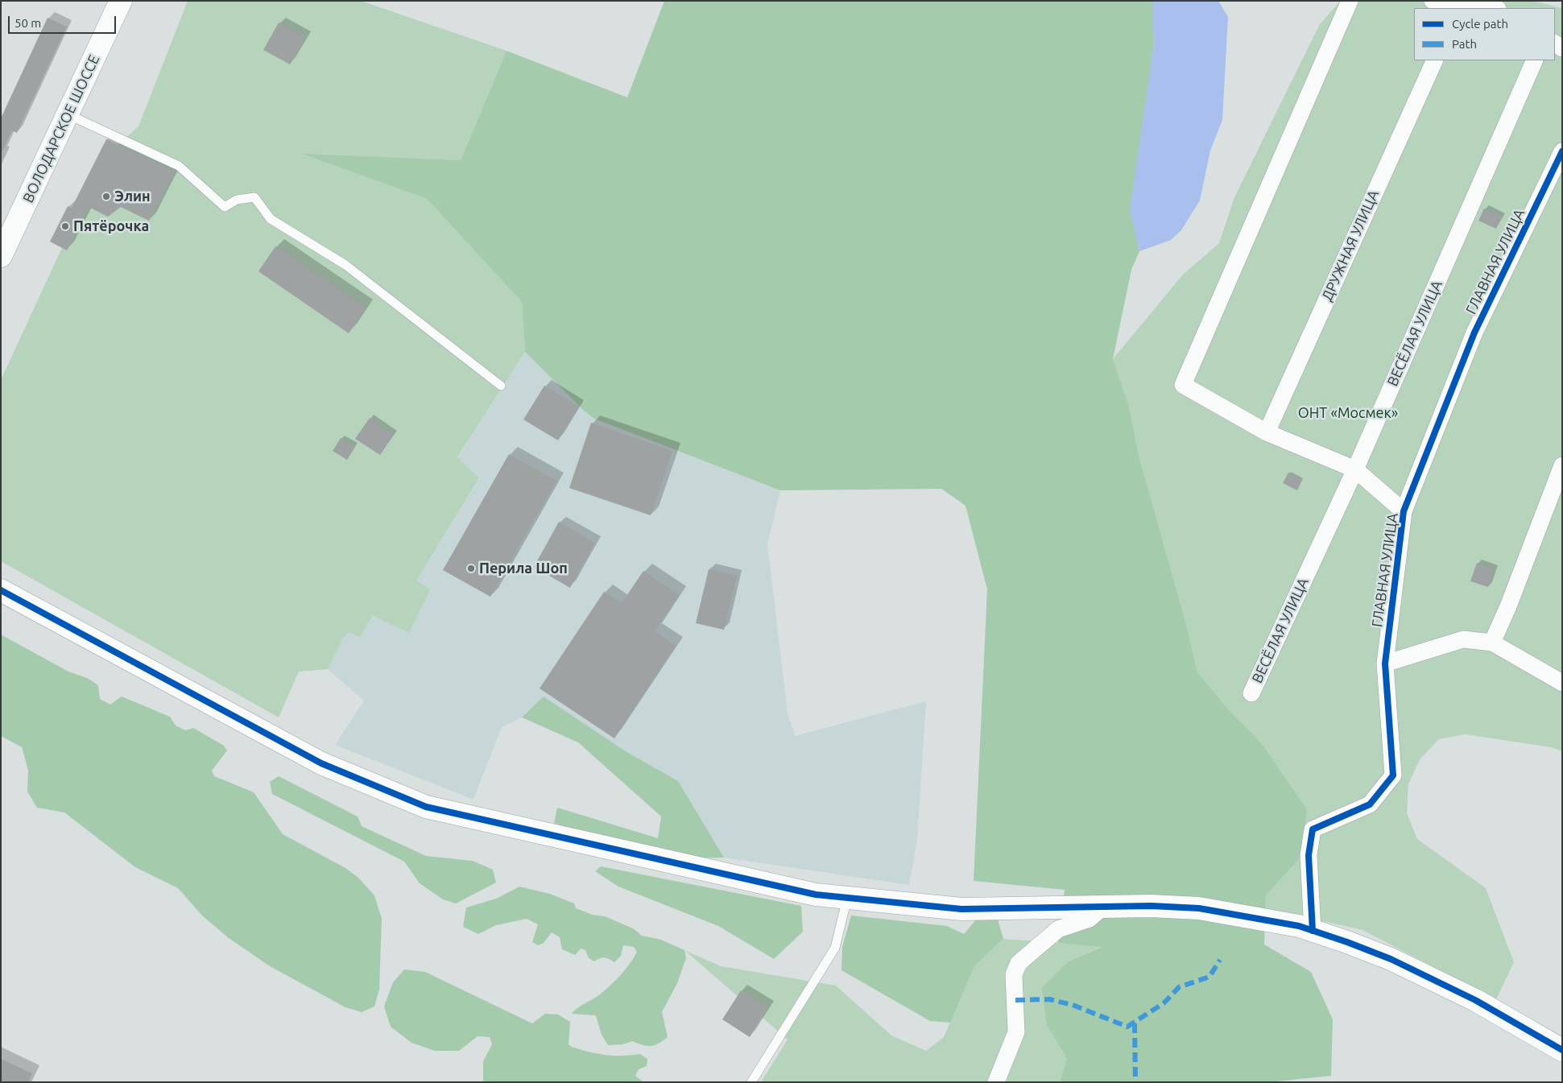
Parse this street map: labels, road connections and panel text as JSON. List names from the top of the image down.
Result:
{
  "streets": {
    "street": [
      "ВОЛОДАРСКОЕ ШОССЕ",
      "ДРУЖНАЯ УЛИЦА",
      "ГЛАВНАЯ УЛИЦА",
      "ВЕСЁЛАЯ УЛИЦА"
    ]
  },
  "parks": ["ОНТ «Мосмек»"],
  "places": ["Элин", "Пятёрочка", "Перила Шоп"],
  "legend": ["Cycle path", "Path"],
  "scale_bar": "50 m"
}
